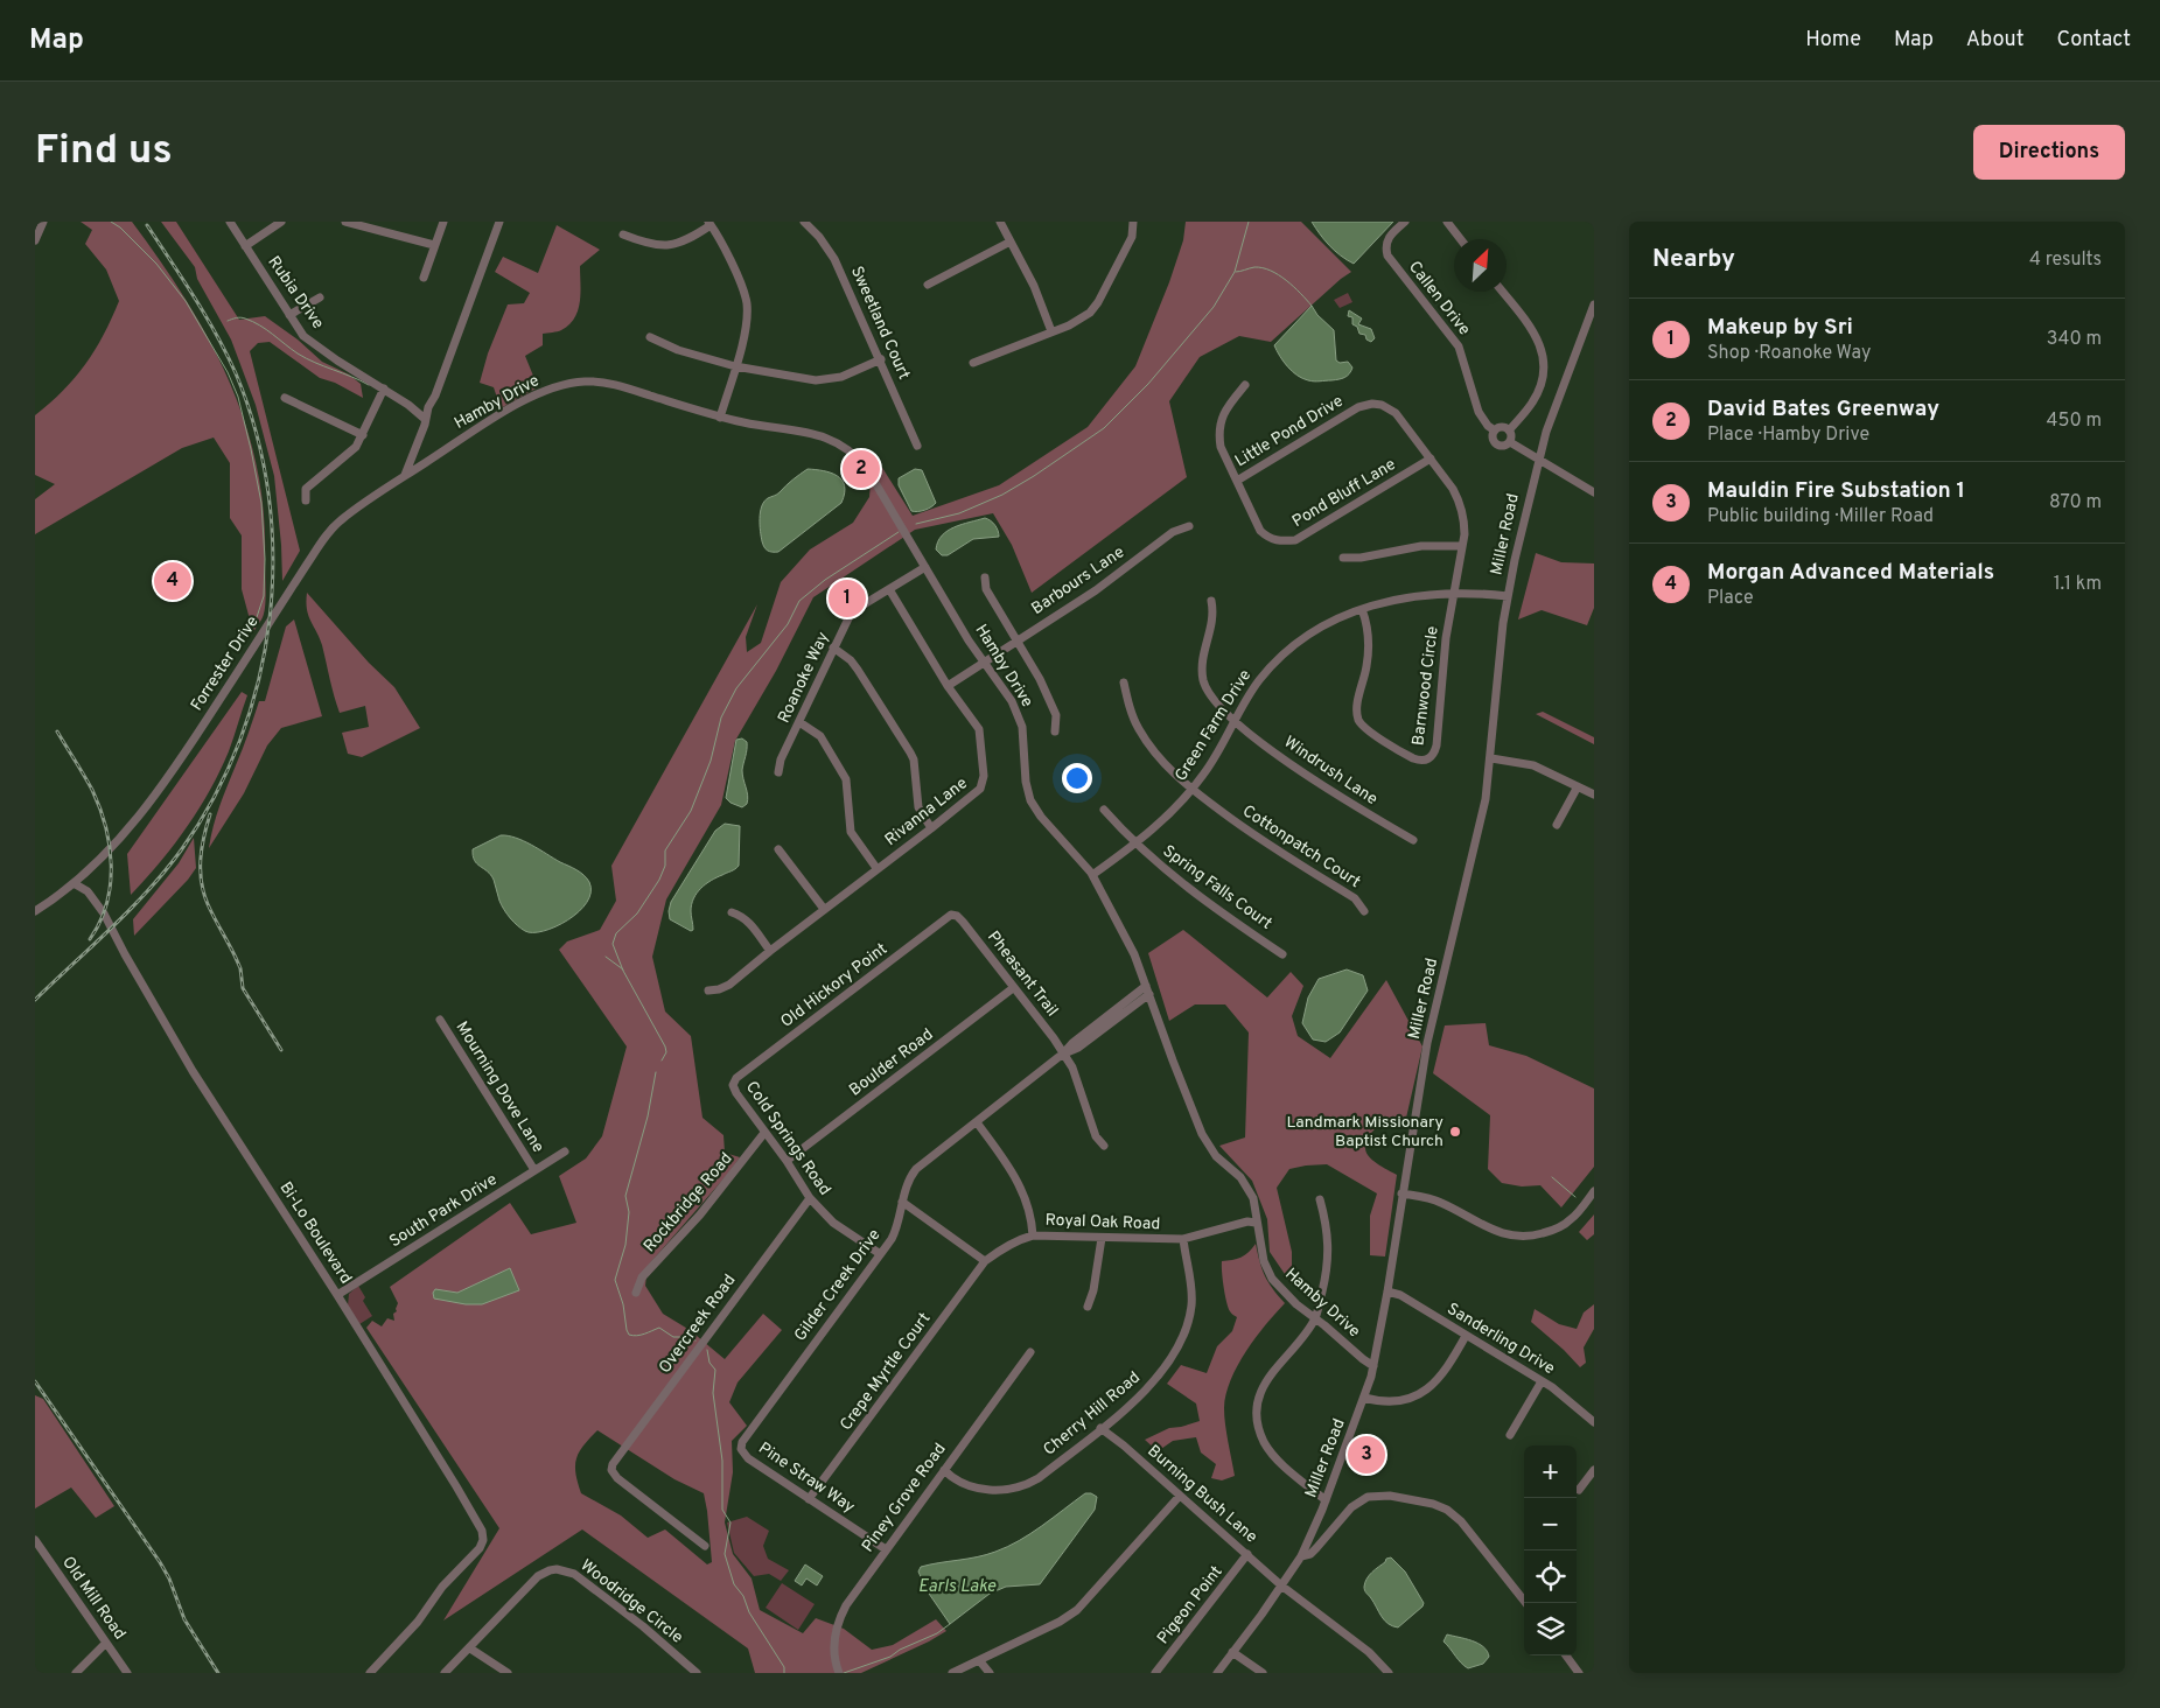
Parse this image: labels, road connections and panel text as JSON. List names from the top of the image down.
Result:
{
  "streets": {
    "street": [
      "Rubia Drive",
      "Callen Drive",
      "Sweetland Court",
      "Hamby Drive",
      "Little Pond Drive",
      "Pond Bluff Lane",
      "Miller Road",
      "Barbours Lane",
      "Forrester Drive",
      "Roanoke Way",
      "Barnwood Circle",
      "Green Farm Drive",
      "Windrush Lane",
      "Rivanna Lane",
      "Cottonpatch Court",
      "Spring Falls Court",
      "Pheasant Trail",
      "Old Hickory Point",
      "Boulder Road",
      "Mourning Dove Lane",
      "Cold Springs Road",
      "Rockbridge Road",
      "South Park Drive",
      "Royal Oak Road",
      "Bi-Lo Boulevard",
      "Gilder Creek Drive",
      "Overcreek Road",
      "Sanderling Drive",
      "Crepe Myrtle Court",
      "Cherry Hill Road",
      "Pine Straw Way",
      "Burning Bush Lane",
      "Piney Grove Road",
      "Old Mill Road",
      "Woodridge Circle",
      "Pigeon Point"
    ]
  },
  "crossings": [
    ["Hamby Drive", "Miller Road"],
    ["Hamby Drive", "Barbours Lane"],
    ["Hamby Drive", "Forrester Drive"],
    ["Hamby Drive", "Roanoke Way"],
    ["Hamby Drive", "Green Farm Drive"],
    ["Hamby Drive", "Royal Oak Road"],
    ["Hamby Drive", "Gilder Creek Drive"],
    ["Little Pond Drive", "Pond Bluff Lane"],
    ["Little Pond Drive", "Barnwood Circle"],
    ["Little Pond Drive", "Green Farm Drive"],
    ["Miller Road", "Green Farm Drive"],
    ["Miller Road", "Sanderling Drive"],
    ["Miller Road", "Burning Bush Lane"],
    ["Barbours Lane", "Rivanna Lane"],
    ["Forrester Drive", "Bi-Lo Boulevard"],
    ["Roanoke Way", "Rivanna Lane"],
    ["Barnwood Circle", "Green Farm Drive"],
    ["Green Farm Drive", "Windrush Lane"],
    ["Green Farm Drive", "Cottonpatch Court"],
    ["Green Farm Drive", "Spring Falls Court"],
    ["Pheasant Trail", "Old Hickory Point"],
    ["Pheasant Trail", "Boulder Road"],
    ["Pheasant Trail", "Gilder Creek Drive"],
    ["Old Hickory Point", "Cold Springs Road"],
    ["Boulder Road", "Cold Springs Road"],
    ["Mourning Dove Lane", "South Park Drive"],
    ["Cold Springs Road", "Rockbridge Road"],
    ["Cold Springs Road", "Gilder Creek Drive"],
    ["Cold Springs Road", "Overcreek Road"],
    ["South Park Drive", "Bi-Lo Boulevard"],
    ["Royal Oak Road", "Crepe Myrtle Court"],
    ["Royal Oak Road", "Cherry Hill Road"],
    ["Gilder Creek Drive", "Pine Straw Way"],
    ["Crepe Myrtle Court", "Pine Straw Way"],
    ["Cherry Hill Road", "Burning Bush Lane"],
    ["Cherry Hill Road", "Piney Grove Road"],
    ["Pine Straw Way", "Piney Grove Road"],
    ["Burning Bush Lane", "Pigeon Point"]
  ],
  "water": ["Earls Lake"],
  "places": ["Landmark Missionary Baptist Church"],
  "north": "top right",
  "page": {
    "header": "Map",
    "nav": [
      "Home",
      "Map",
      "About",
      "Contact"
    ],
    "buttons": "Directions",
    "title": "Find us",
    "heading": ["Nearby", "4 results"],
    "list": [
      {
        "mark": "1",
        "name": "Makeup by Sri",
        "note": "Shop · Roanoke Way",
        "value": "340 m"
      },
      {
        "mark": "2",
        "name": "David Bates Greenway",
        "note": "Place · Hamby Drive",
        "value": "450 m"
      },
      {
        "mark": "3",
        "name": "Mauldin Fire Substation 1",
        "note": "Public building · Miller Road",
        "value": "870 m"
      },
      {
        "mark": "4",
        "name": "Morgan Advanced Materials",
        "note": "Place",
        "value": "1.1 km"
      }
    ],
    "pins": [
      "2",
      "4",
      "1",
      "3"
    ],
    "map_buttons": ["+", "−"]
  }
}
